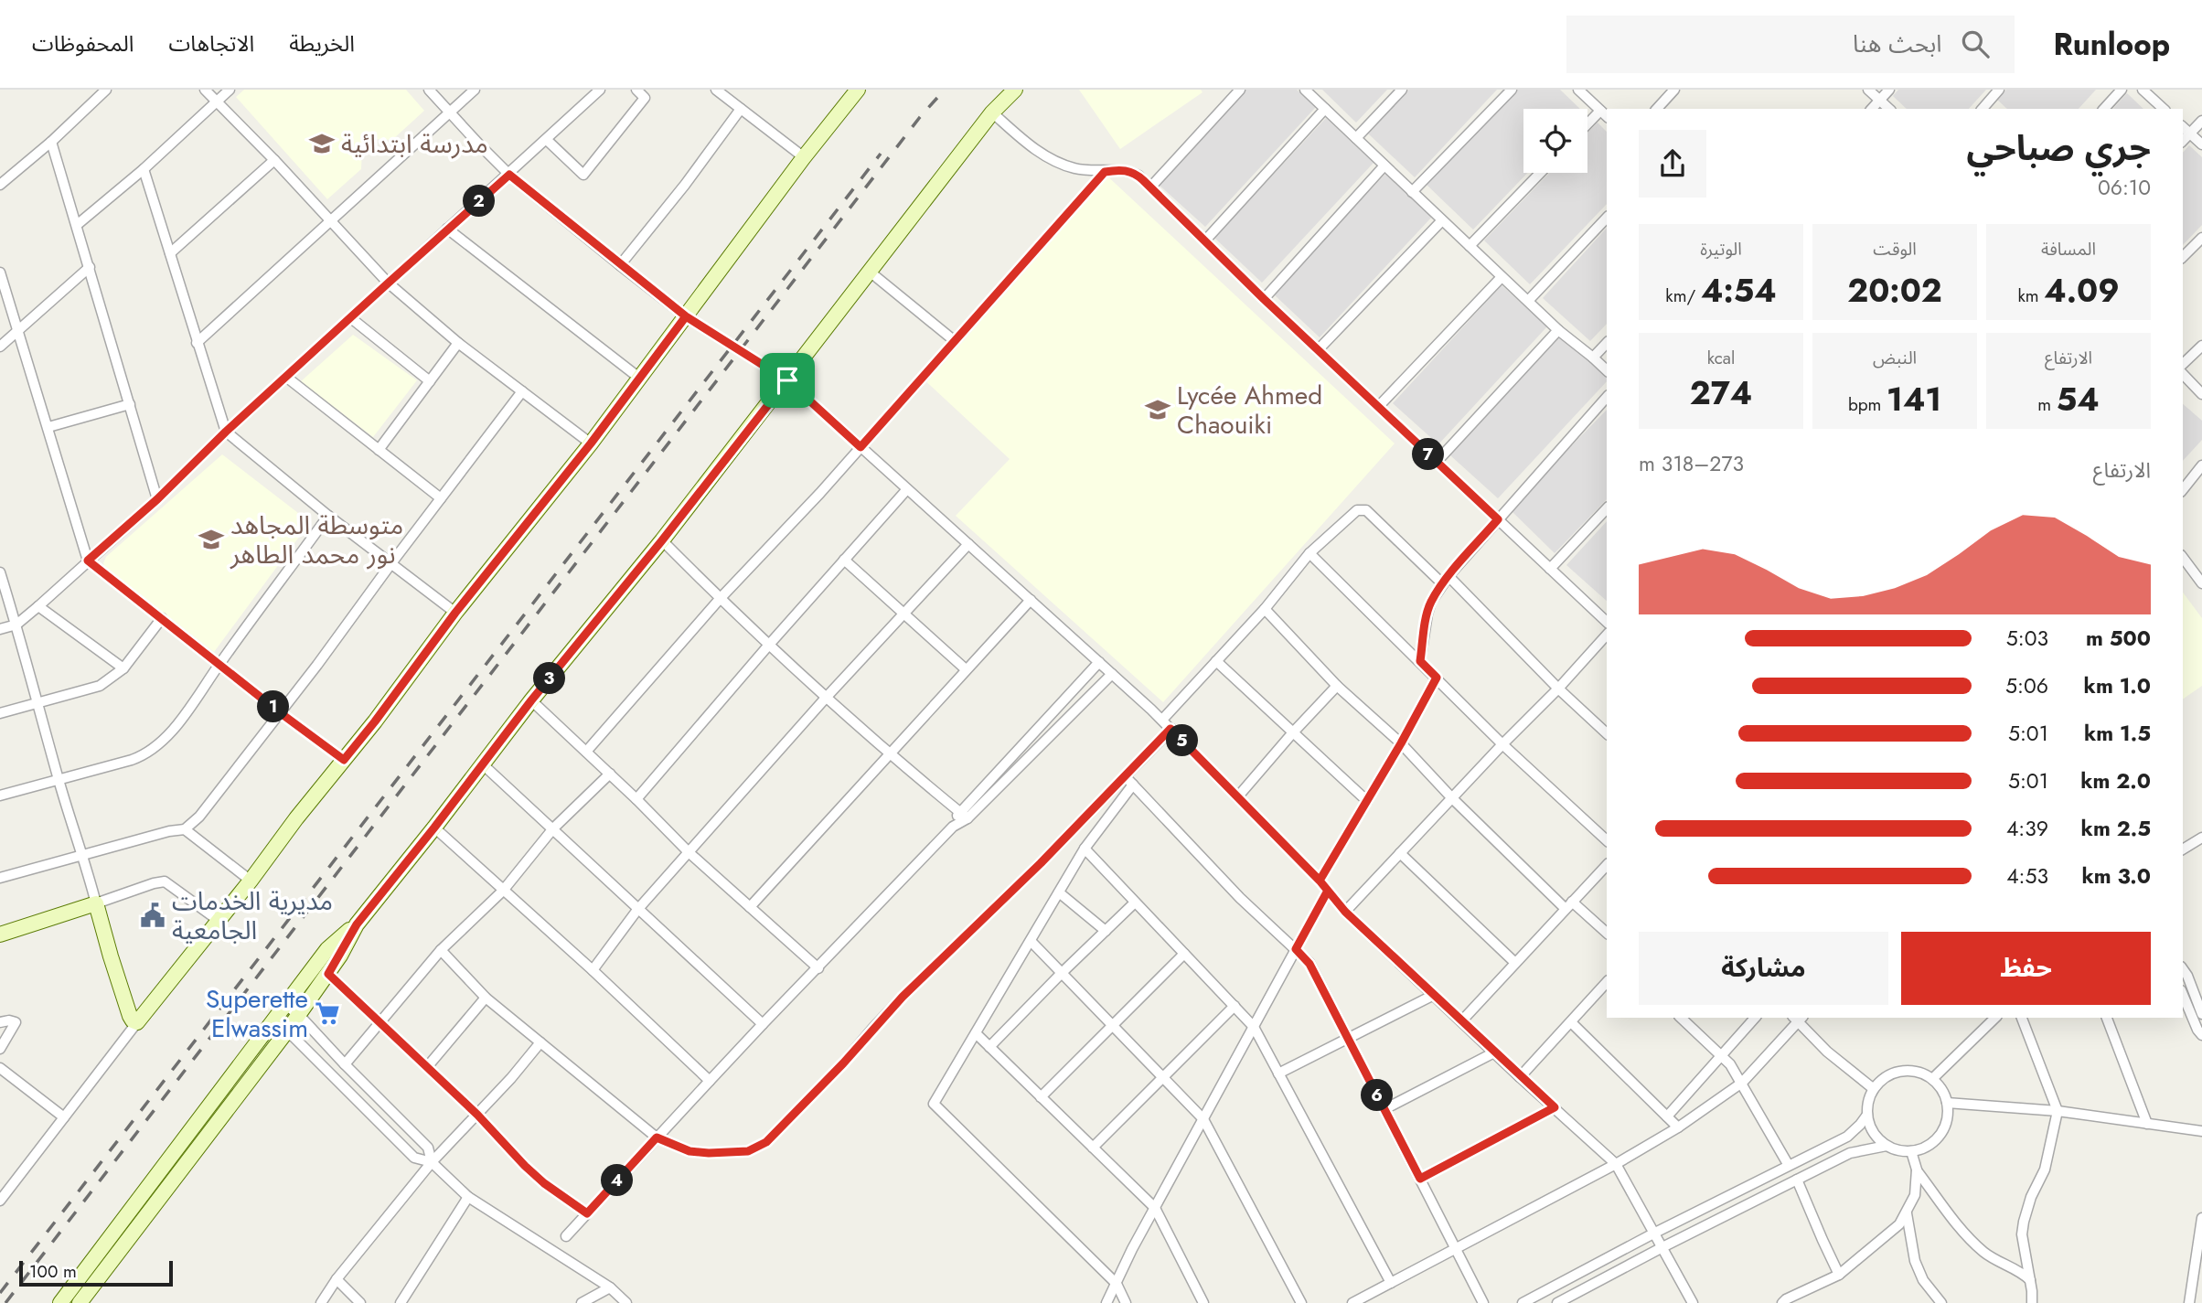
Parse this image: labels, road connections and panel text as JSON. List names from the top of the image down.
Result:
{
  "places": {
    "school or university": ["مدرسة ابتدائية", "Lycée Ahmed Chaouiki", "متوسطة المجاهد نور محمد الطاهر"],
    "public building": ["مديرية الخدمات الجامعية"],
    "supermarket": ["Superette Elwassim"]
  },
  "scale_bar": "100 m",
  "page": {
    "header": "Runloop",
    "search": "ابحث هنا",
    "nav": ["الخريطة", "الاتجاهات", "المحفوظات"],
    "heading": ["جري صباحي", "06:10"],
    "pins": [
      "2",
      "7",
      "3",
      "1",
      "5",
      "6",
      "4"
    ],
    "stats": [
      ["المسافة", "4.09 km"],
      ["الوقت", "20:02"],
      ["الوتيرة", "4:54 /km"],
      ["الارتفاع", "54 m"],
      ["النبض", "141 bpm"],
      ["kcal", "274"]
    ],
    "chart": ["الارتفاع", "273–318 m"],
    "list": [
      {
        "name": "500 m",
        "note": "5:03"
      },
      {
        "name": "1.0 km",
        "note": "5:06"
      },
      {
        "name": "1.5 km",
        "note": "5:01"
      },
      {
        "name": "2.0 km",
        "note": "5:01"
      },
      {
        "name": "2.5 km",
        "note": "4:39"
      },
      {
        "name": "3.0 km",
        "note": "4:53"
      }
    ],
    "buttons": ["حفظ", "مشاركة"],
    "scale": "100 m"
  }
}
